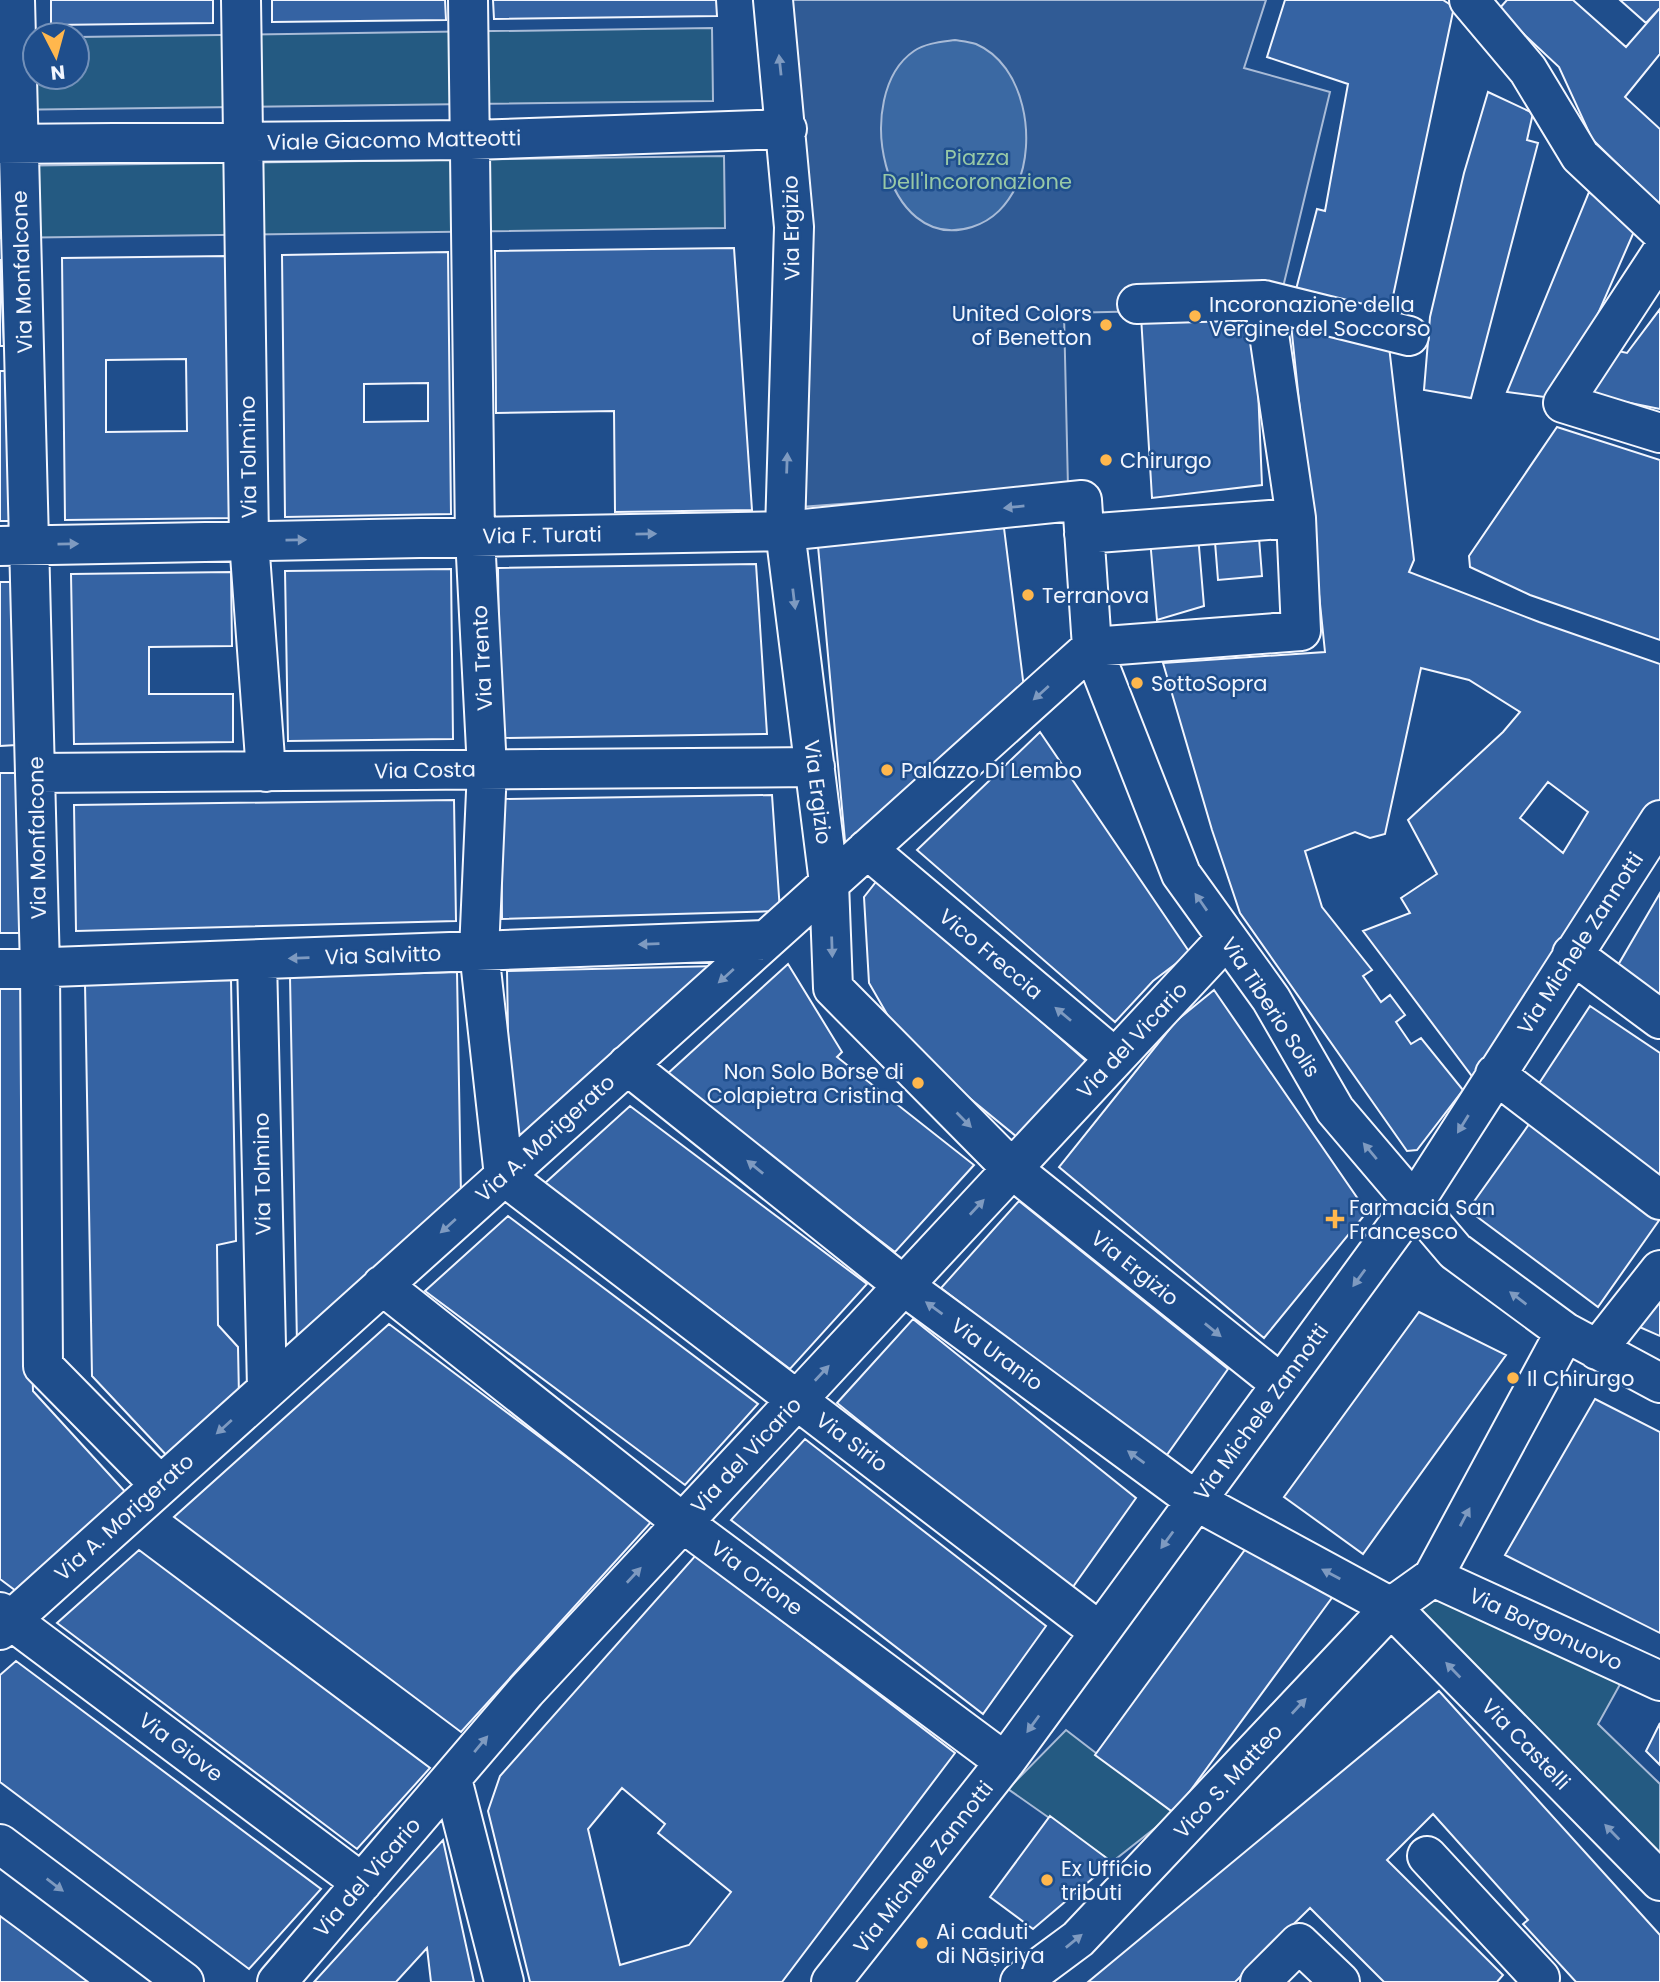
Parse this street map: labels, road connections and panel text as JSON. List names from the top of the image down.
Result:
{
  "streets": {
    "street": [
      "Viale Giacomo Matteotti",
      "Via Ergizio",
      "Via Monfalcone",
      "Via Tolmino",
      "Via F. Turati",
      "Via Trento",
      "Via Costa",
      "Via Michele Zannotti",
      "Vico Freccia",
      "Via Salvitto",
      "Via Tiberio Solis",
      "Via del Vicario",
      "Via A. Morigerato",
      "Via Uranio",
      "Via Sirio",
      "Via Orione",
      "Via Borgonuovo",
      "Via Castelli",
      "Via Giove",
      "Vico S. Matteo"
    ]
  },
  "crossings": [
    ["Viale Giacomo Matteotti", "Via Ergizio"],
    ["Viale Giacomo Matteotti", "Via Monfalcone"],
    ["Viale Giacomo Matteotti", "Via Tolmino"],
    ["Viale Giacomo Matteotti", "Via Trento"],
    ["Via Ergizio", "Via F. Turati"],
    ["Via Ergizio", "Via Costa"],
    ["Via Ergizio", "Via Michele Zannotti"],
    ["Via Ergizio", "Via del Vicario"],
    ["Via Ergizio", "Via A. Morigerato"],
    ["Via Monfalcone", "Via F. Turati"],
    ["Via Monfalcone", "Via Costa"],
    ["Via Monfalcone", "Via Salvitto"],
    ["Via Monfalcone", "Via A. Morigerato"],
    ["Via Tolmino", "Via F. Turati"],
    ["Via Tolmino", "Via Costa"],
    ["Via Tolmino", "Via Salvitto"],
    ["Via Tolmino", "Via A. Morigerato"],
    ["Via F. Turati", "Via Trento"],
    ["Via F. Turati", "Via Tiberio Solis"],
    ["Via Trento", "Via Costa"],
    ["Via Trento", "Via Salvitto"],
    ["Via Trento", "Via A. Morigerato"],
    ["Via Trento", "Via Sirio"],
    ["Via Michele Zannotti", "Via Tiberio Solis"],
    ["Via Michele Zannotti", "Via Uranio"],
    ["Via Michele Zannotti", "Via Sirio"],
    ["Via Michele Zannotti", "Via Orione"],
    ["Vico Freccia", "Via del Vicario"],
    ["Vico Freccia", "Via A. Morigerato"],
    ["Via Salvitto", "Via A. Morigerato"],
    ["Via Tiberio Solis", "Via del Vicario"],
    ["Via Tiberio Solis", "Via A. Morigerato"],
    ["Via del Vicario", "Via Uranio"],
    ["Via del Vicario", "Via Sirio"],
    ["Via del Vicario", "Via Orione"],
    ["Via del Vicario", "Via Giove"],
    ["Via A. Morigerato", "Via Uranio"],
    ["Via A. Morigerato", "Via Sirio"],
    ["Via A. Morigerato", "Via Orione"],
    ["Via A. Morigerato", "Via Giove"],
    ["Via Uranio", "Via Castelli"],
    ["Via Uranio", "Vico S. Matteo"],
    ["Via Borgonuovo", "Vico S. Matteo"],
    ["Via Castelli", "Vico S. Matteo"]
  ],
  "one_way": [
    "Vico Freccia",
    "Via Salvitto",
    "Via del Vicario",
    "Via A. Morigerato",
    "Via Uranio",
    "Vico S. Matteo"
  ],
  "parks": ["Piazza Dell'Incoronazione"],
  "places": {
    "other": [
      "Incoronazione della Vergine del Soccorso",
      "United Colors of Benetton",
      "Chirurgo",
      "Terranova",
      "SottoSopra",
      "Palazzo Di Lembo",
      "Non Solo Borse di Colapietra Cristina",
      "Il Chirurgo",
      "Ex Ufficio tributi",
      "Ai caduti di Nāṣiriya"
    ],
    "health": ["Farmacia San Francesco"]
  },
  "north": "bottom"
}
